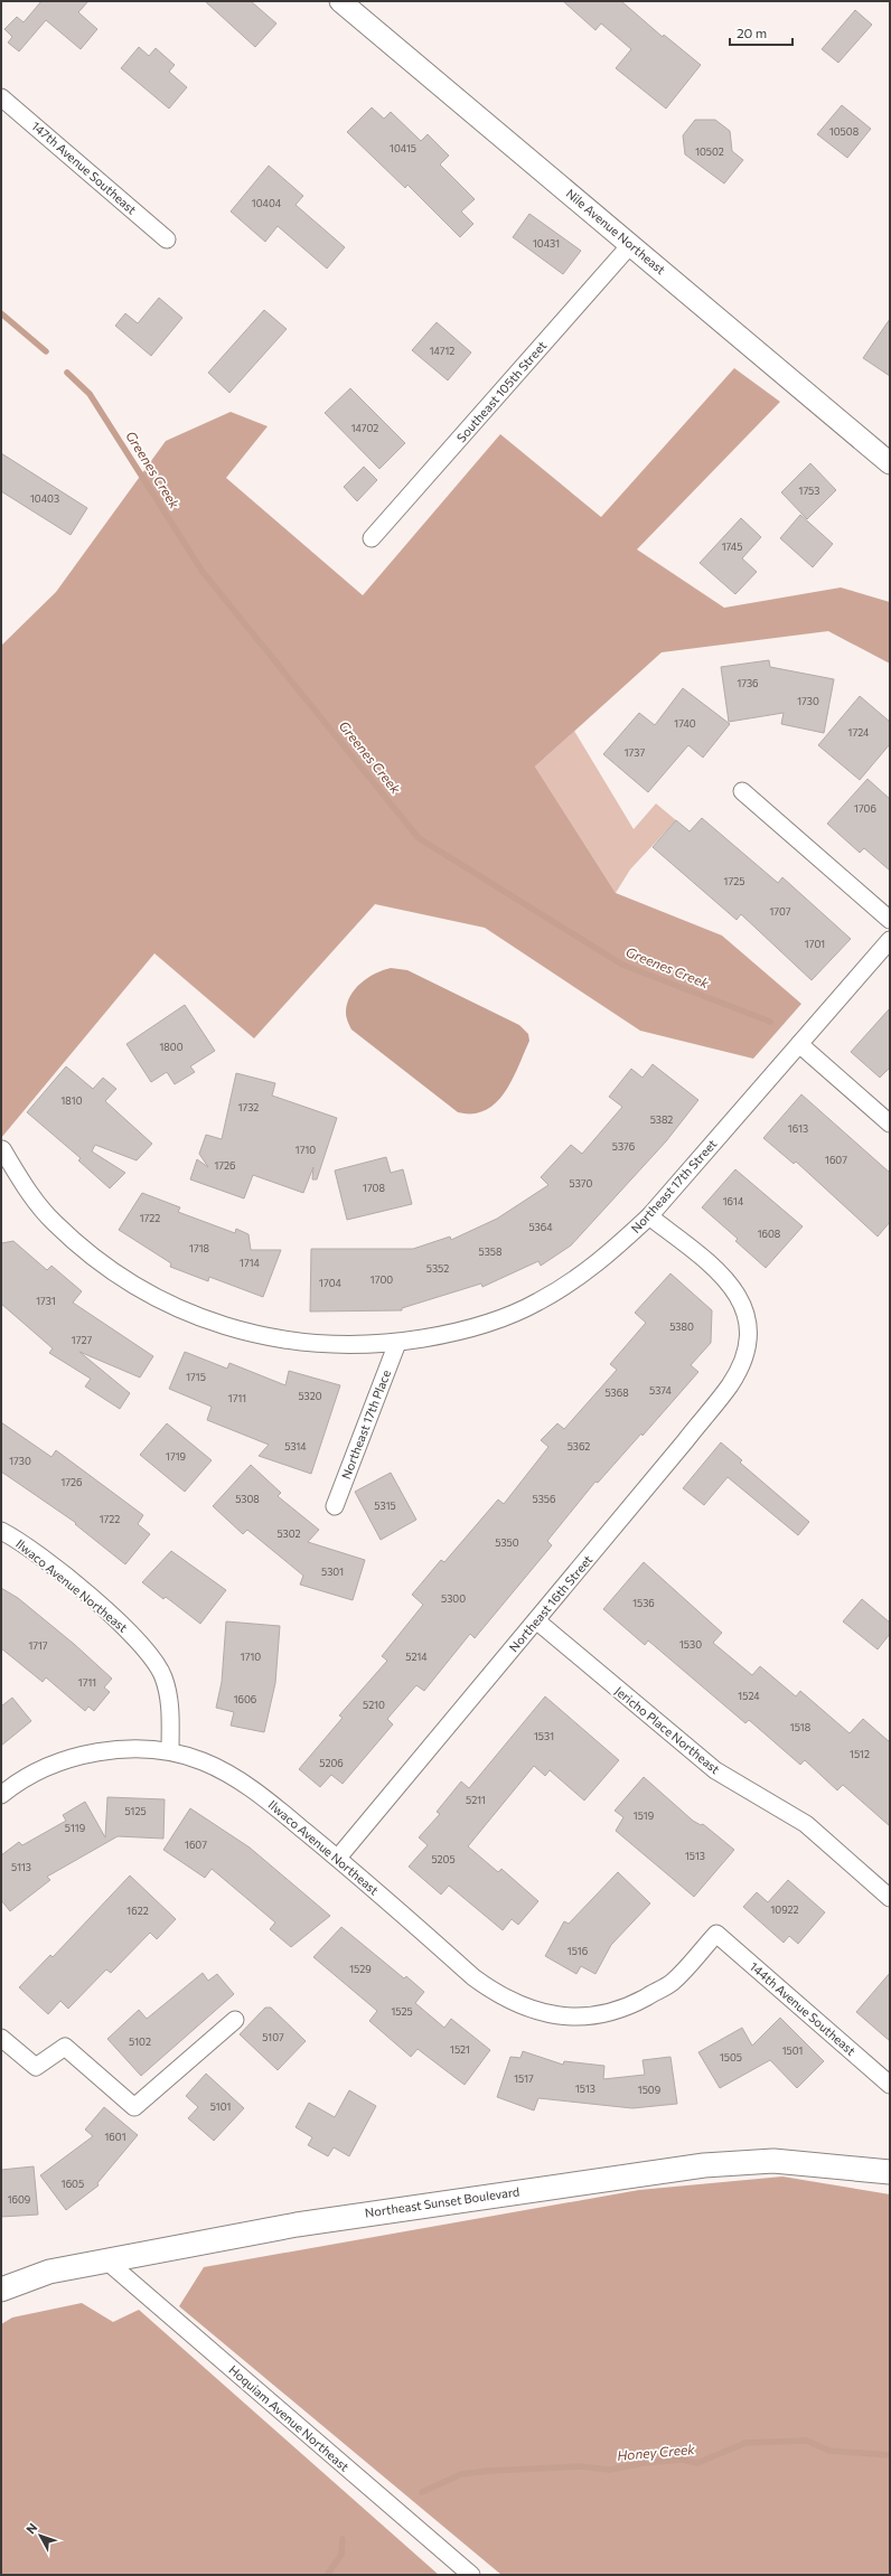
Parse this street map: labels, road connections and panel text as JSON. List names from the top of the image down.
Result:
{
  "streets": {
    "main road": ["Northeast Sunset Boulevard"],
    "street": [
      "147th Avenue Southeast",
      "Nile Avenue Northeast",
      "Southeast 105th Street",
      "Northeast 17th Street",
      "Northeast 17th Place",
      "Ilwaco Avenue Northeast",
      "Northeast 16th Street",
      "Jericho Place Northeast",
      "144th Avenue Southeast",
      "Hoquiam Avenue Northeast"
    ]
  },
  "crossings": [
    ["Nile Avenue Northeast", "Southeast 105th Street"],
    ["Northeast 17th Street", "Northeast 17th Place"],
    ["Northeast 17th Street", "Northeast 16th Street"],
    ["Ilwaco Avenue Northeast", "Northeast 16th Street"],
    ["Ilwaco Avenue Northeast", "144th Avenue Southeast"],
    ["Northeast 16th Street", "Jericho Place Northeast"],
    ["Northeast Sunset Boulevard", "Hoquiam Avenue Northeast"]
  ],
  "water": ["Greenes Creek", "Honey Creek"],
  "house_numbers": [
    "10508",
    "10415",
    "10502",
    "10404",
    "10431",
    "14712",
    "14702",
    "1753",
    "10403",
    "1745",
    "1736",
    "1730",
    "1740",
    "1724",
    "1737",
    "1706",
    "1725",
    "1707",
    "1701",
    "1800",
    "1810",
    "1732",
    "5382",
    "1613",
    "5376",
    "1710",
    "1607",
    "1726",
    "5370",
    "1708",
    "1614",
    "1722",
    "5364",
    "1608",
    "1718",
    "5358",
    "1714",
    "5352",
    "1700",
    "1704",
    "1731",
    "5380",
    "1727",
    "1715",
    "5374",
    "5368",
    "5320",
    "1711",
    "5314",
    "5362",
    "1719",
    "1730",
    "1726",
    "5308",
    "5356",
    "5315",
    "1722",
    "5302",
    "5350",
    "5301",
    "5300",
    "1536",
    "1530",
    "1717",
    "1710",
    "5214",
    "1711",
    "1524",
    "1606",
    "5210",
    "1518",
    "1531",
    "1512",
    "5206",
    "5211",
    "5125",
    "1519",
    "5119",
    "1607",
    "1513",
    "5205",
    "5113",
    "10922",
    "1622",
    "1516",
    "1529",
    "1525",
    "5107",
    "5102",
    "1521",
    "1501",
    "1505",
    "1517",
    "1513",
    "1509",
    "5101",
    "1601",
    "1605",
    "1609"
  ],
  "scale_bar": "20 m",
  "north": "top left"
}
